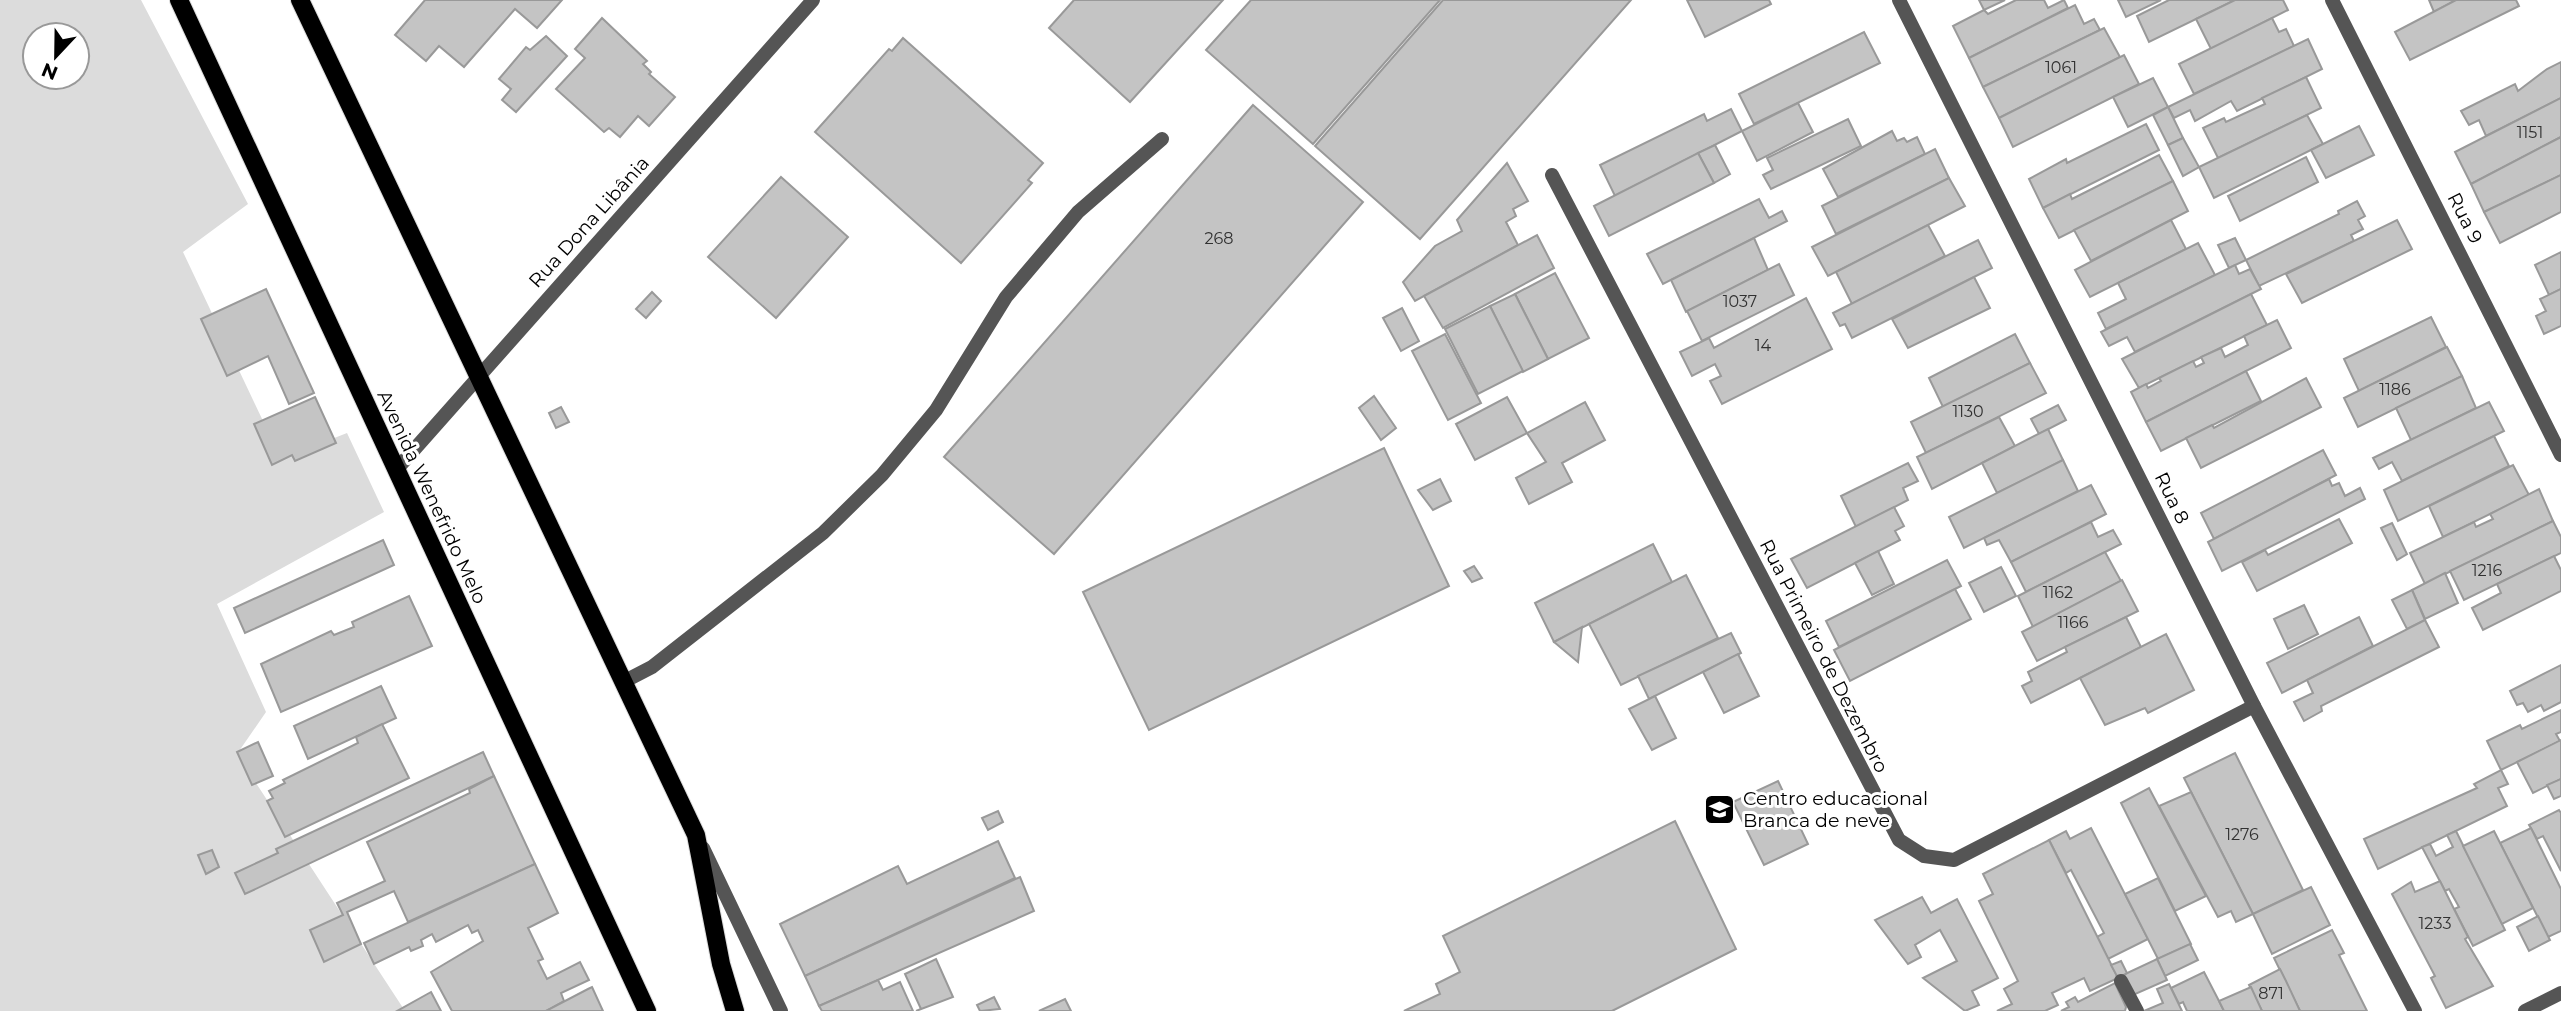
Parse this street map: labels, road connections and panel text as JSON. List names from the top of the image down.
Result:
{
  "streets": {
    "main road": ["Avenida Wenefrido Melo"],
    "street": [
      "Rua 9",
      "Rua Dona Libânia",
      "Rua 8",
      "Rua Primeiro de Dezembro"
    ]
  },
  "crossings": [
    ["Rua Dona Libânia", "Avenida Wenefrido Melo"],
    ["Rua 8", "Rua Primeiro de Dezembro"]
  ],
  "places": {
    "school or university": ["Centro educacional Branca de neve"]
  },
  "house_numbers": [
    "1061",
    "1151",
    "268",
    "1037",
    "14",
    "1186",
    "1130",
    "1216",
    "1162",
    "1166",
    "1276",
    "1233",
    "871"
  ],
  "north": "bottom"
}
